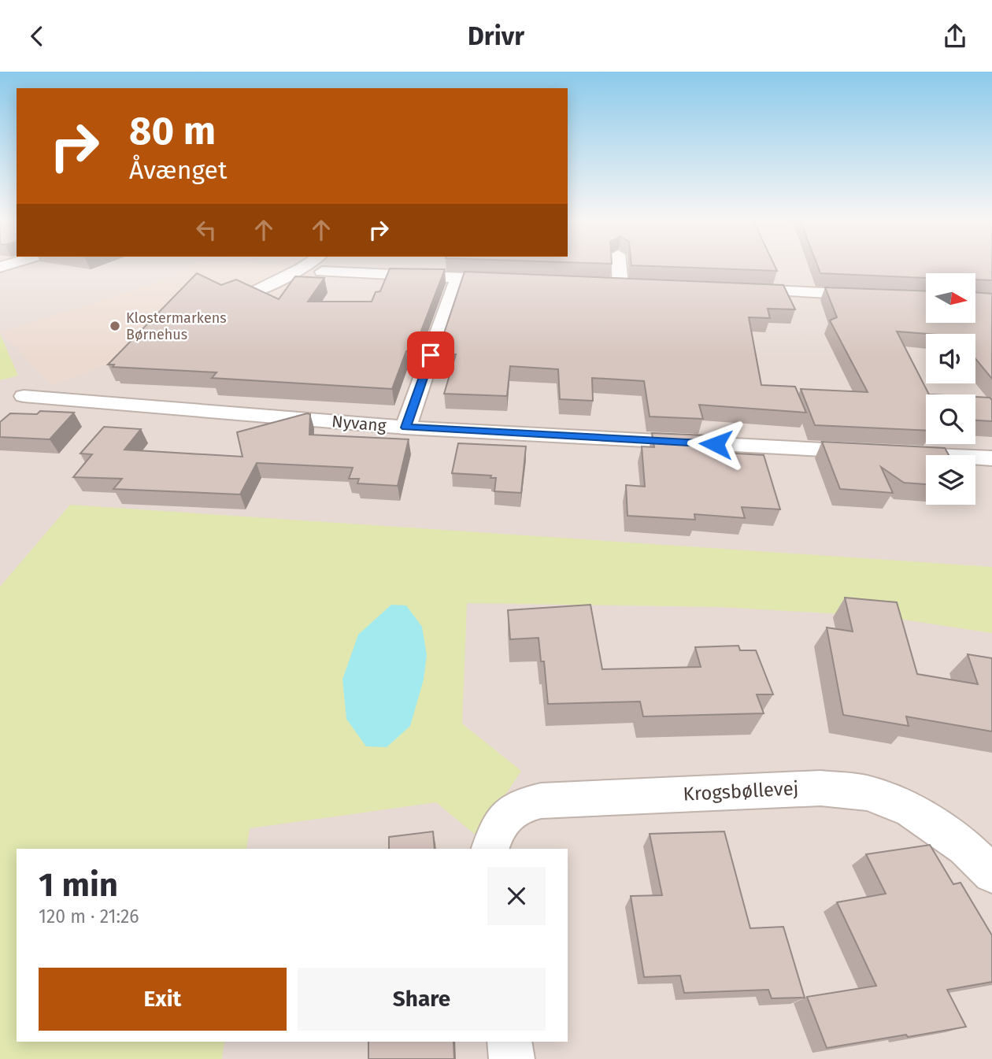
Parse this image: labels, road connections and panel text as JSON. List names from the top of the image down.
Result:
{
  "streets": {
    "street": ["Nyvang", "Krogsbøllevej"]
  },
  "places": ["Klostermarkens Børnehus"],
  "north": "right",
  "page": {
    "header": "Drivr",
    "turn": ["80 m", "Åvænget"],
    "heading": ["1 min", "120 m · 21:26"],
    "buttons": ["Exit", "Share"]
  }
}
